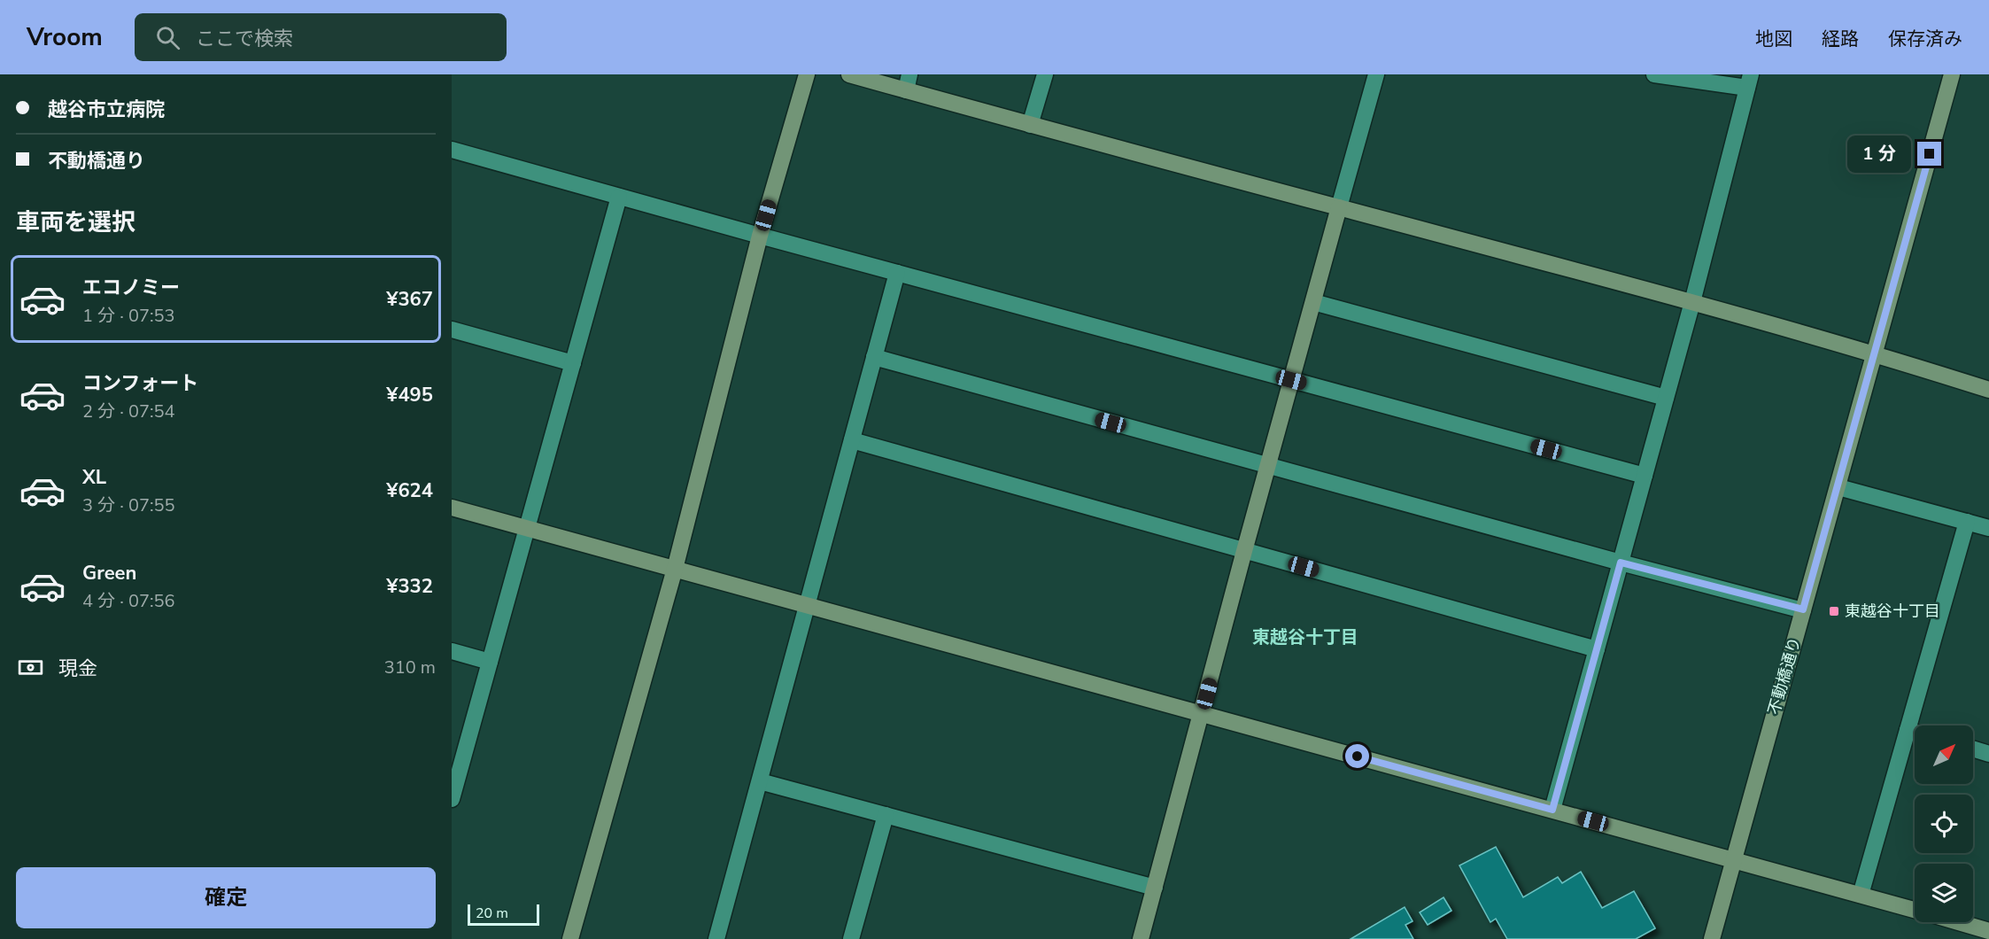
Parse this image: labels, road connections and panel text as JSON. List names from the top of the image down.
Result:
{
  "streets": {
    "street": ["不動橋通り"]
  },
  "districts": ["東越谷十丁目"],
  "places": {
    "transit": ["東越谷十丁目"]
  },
  "scale_bar": "20 m",
  "north": "top right",
  "page": {
    "header": "Vroom",
    "search": "ここで検索",
    "nav": ["地図", "経路", "保存済み"],
    "banner": ["越谷市立病院", "不動橋通り"],
    "bubble": "1 分",
    "heading": "車両を選択",
    "list": [
      {
        "name": "エコノミー",
        "note": "1 分 · 07:53",
        "value": "¥367"
      },
      {
        "name": "コンフォート",
        "note": "2 分 · 07:54",
        "value": "¥495"
      },
      {
        "name": "XL",
        "note": "3 分 · 07:55",
        "value": "¥624"
      },
      {
        "name": "Green",
        "note": "4 分 · 07:56",
        "value": "¥332"
      }
    ],
    "pay": ["現金", "310 m"],
    "buttons": "確定",
    "scale": "20 m"
  }
}
